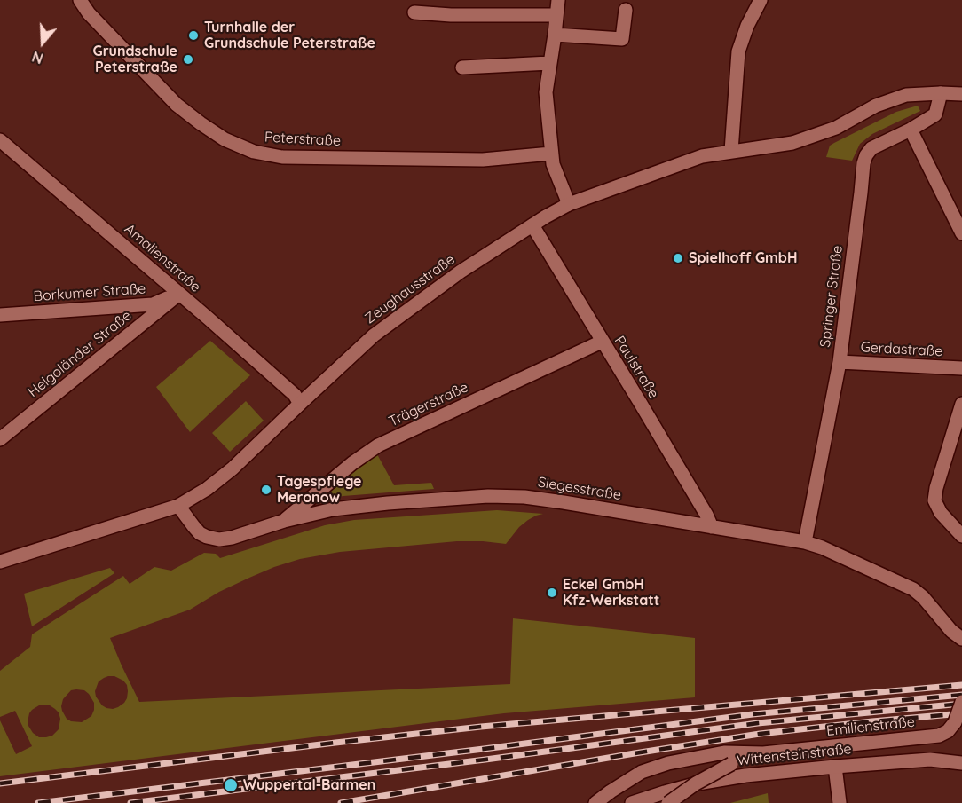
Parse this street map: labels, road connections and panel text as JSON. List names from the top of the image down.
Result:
{
  "streets": {
    "street": [
      "Peterstraße",
      "Amalienstraße",
      "Zeughausstraße",
      "Borkumer Straße",
      "Springer Straße",
      "Gerdastraße",
      "Helgoländer Straße",
      "Paulstraße",
      "Trägerstraße",
      "Siegesstraße",
      "Emilienstraße",
      "Wittensteinstraße"
    ]
  },
  "crossings": [
    ["Amalienstraße", "Zeughausstraße"],
    ["Amalienstraße", "Borkumer Straße"],
    ["Amalienstraße", "Helgoländer Straße"],
    ["Zeughausstraße", "Springer Straße"],
    ["Zeughausstraße", "Paulstraße"],
    ["Zeughausstraße", "Siegesstraße"],
    ["Borkumer Straße", "Helgoländer Straße"],
    ["Springer Straße", "Gerdastraße"],
    ["Springer Straße", "Siegesstraße"],
    ["Paulstraße", "Trägerstraße"],
    ["Paulstraße", "Siegesstraße"],
    ["Trägerstraße", "Siegesstraße"]
  ],
  "places": [
    "Turnhalle der Grundschule Peterstraße",
    "Grundschule Peterstraße",
    "Spielhoff GmbH",
    "Tagespflege Meronow",
    "Eckel GmbH Kfz-Werkstatt",
    "Wuppertal-Barmen"
  ],
  "north": "bottom"
}
